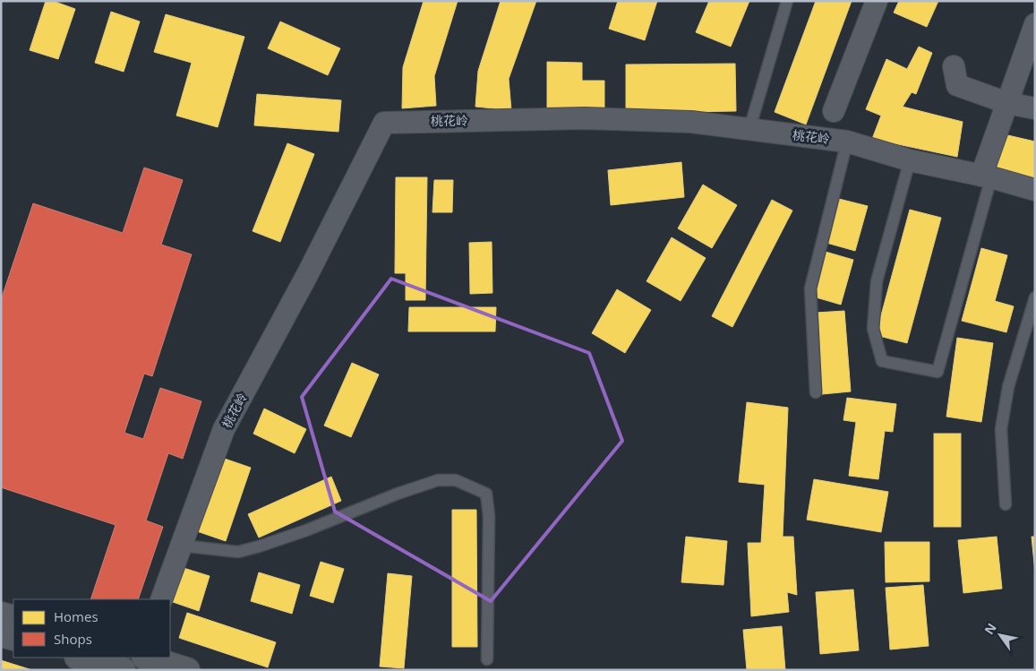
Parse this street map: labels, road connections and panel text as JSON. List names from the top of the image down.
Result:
{
  "streets": {
    "street": ["桃花岭"]
  },
  "legend": ["Homes", "Shops"],
  "north": "top left"
}
